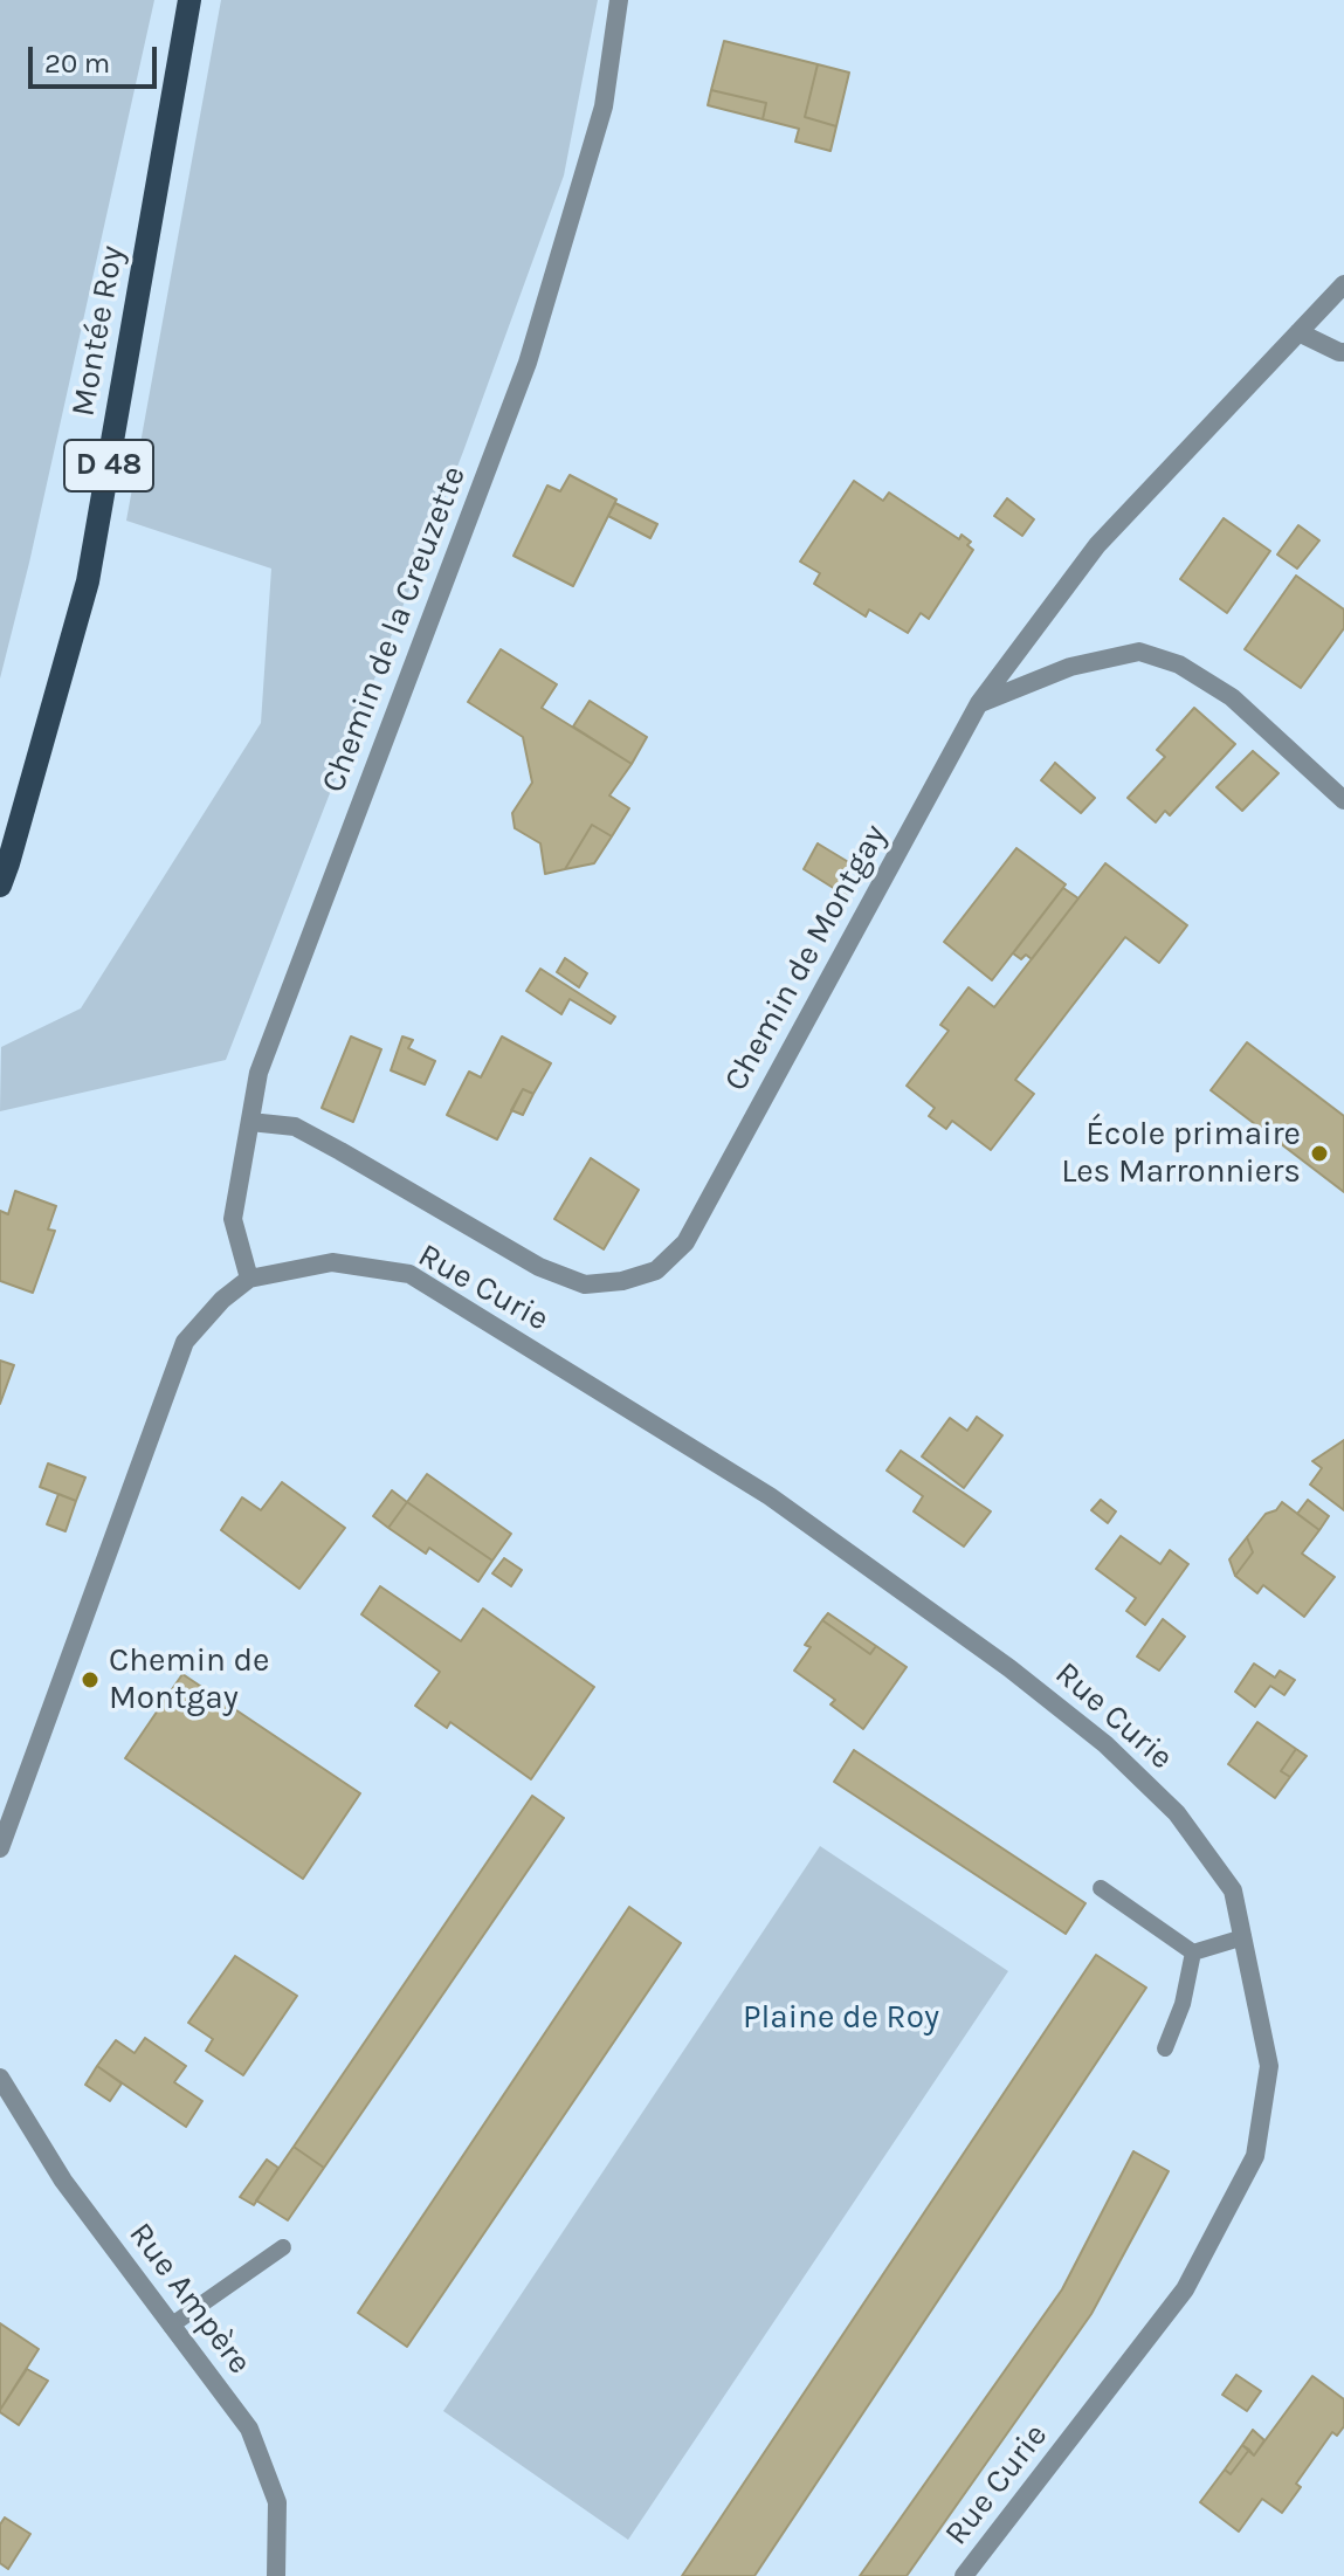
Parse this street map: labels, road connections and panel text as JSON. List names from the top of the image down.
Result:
{
  "streets": {
    "main road": ["Montée Roy", "D 48"],
    "street": [
      "Chemin de la Creuzette",
      "Chemin de Montgay",
      "Rue Curie",
      "Rue Ampère"
    ]
  },
  "crossings": [
    ["Chemin de la Creuzette", "Chemin de Montgay"],
    ["Chemin de la Creuzette", "Rue Curie"]
  ],
  "parks": ["Plaine de Roy"],
  "places": ["École primaire Les Marronniers", "Chemin de Montgay"],
  "scale_bar": "20 m"
}
